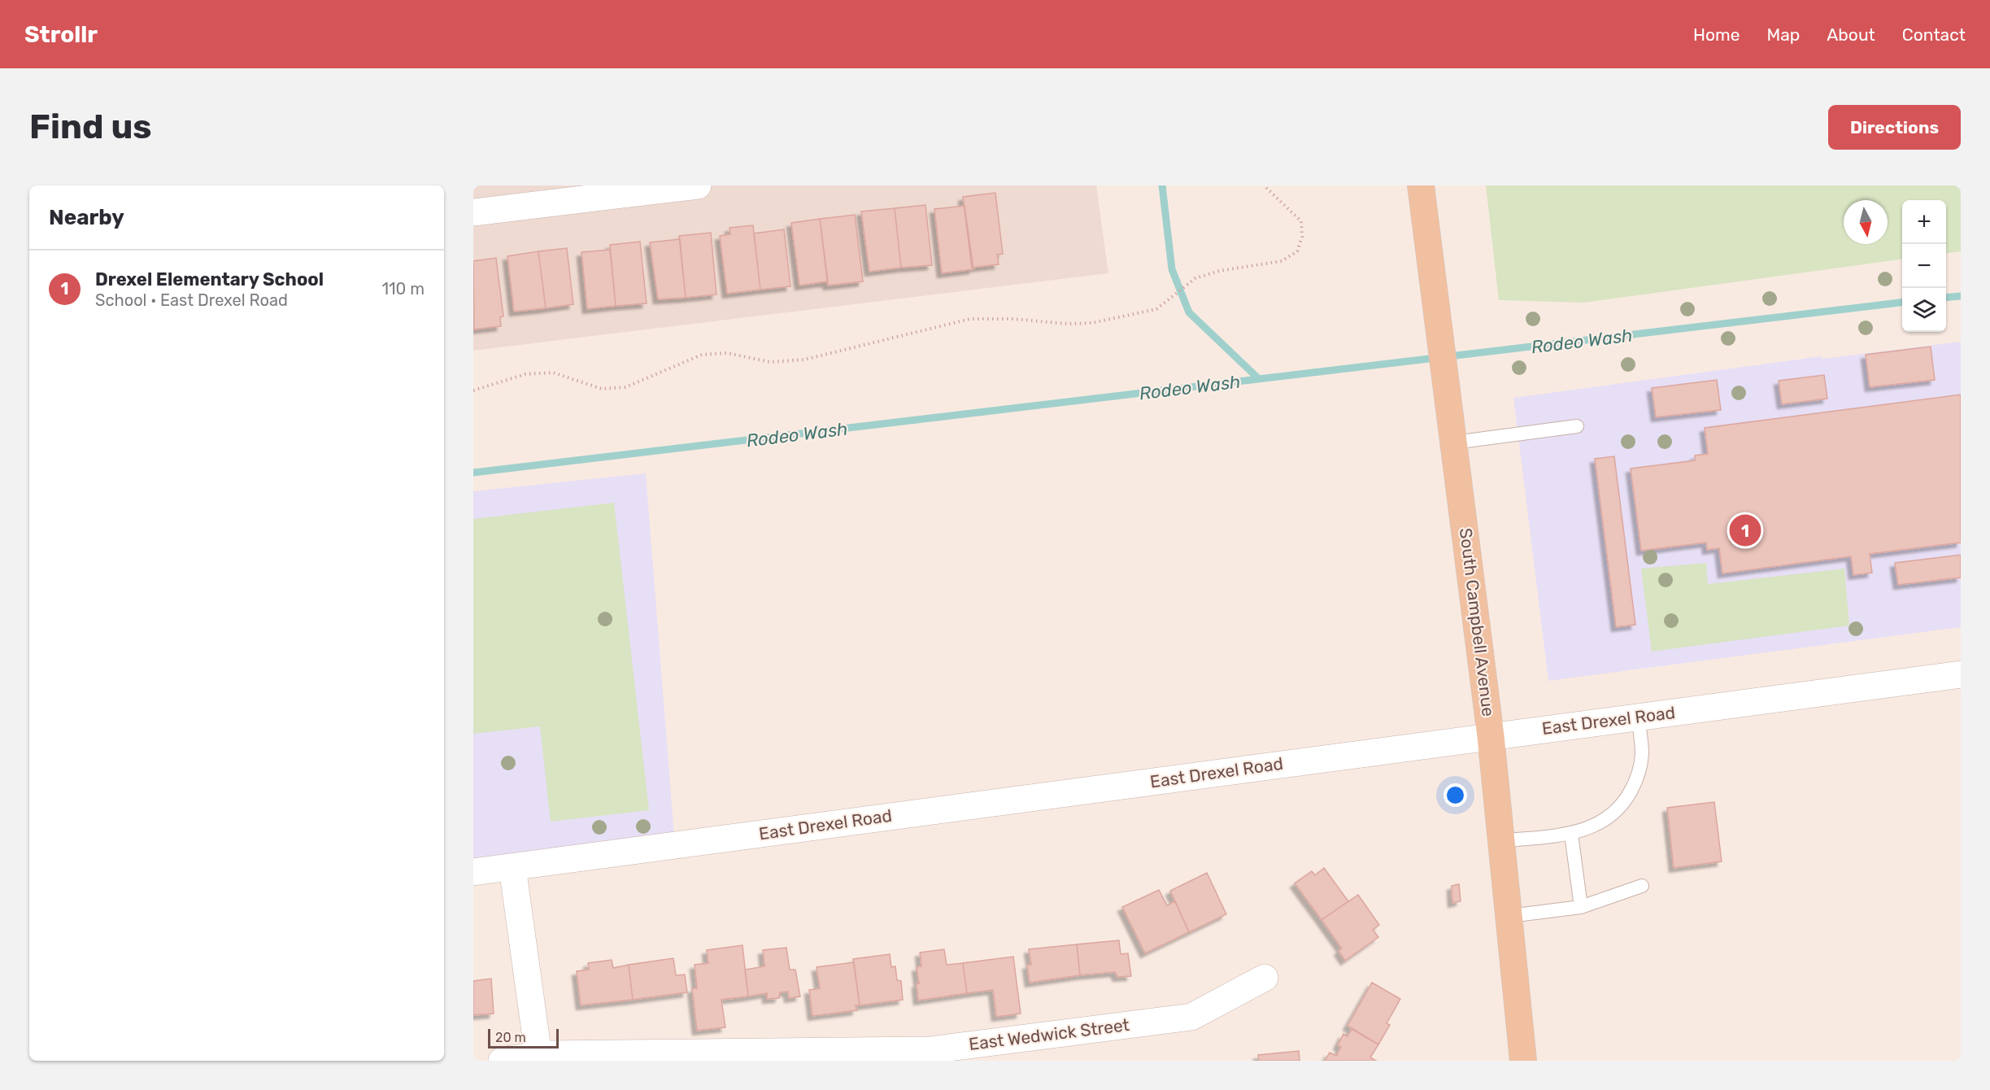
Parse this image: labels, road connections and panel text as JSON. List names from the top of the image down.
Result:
{
  "streets": {
    "main road": ["South Campbell Avenue"],
    "street": ["East Drexel Road", "East Wedwick Street"]
  },
  "crossings": [
    ["South Campbell Avenue", "East Drexel Road"]
  ],
  "water": ["Rodeo Wash"],
  "scale_bar": "20 m",
  "north": "bottom",
  "page": {
    "header": "Strollr",
    "nav": [
      "Home",
      "Map",
      "About",
      "Contact"
    ],
    "buttons": "Directions",
    "title": "Find us",
    "heading": "Nearby",
    "map_buttons": ["+", "−"],
    "list": [
      {
        "mark": "1",
        "name": "Drexel Elementary School",
        "note": "School · East Drexel Road",
        "value": "110 m"
      }
    ],
    "pins": "1",
    "scale": "20 m"
  }
}
